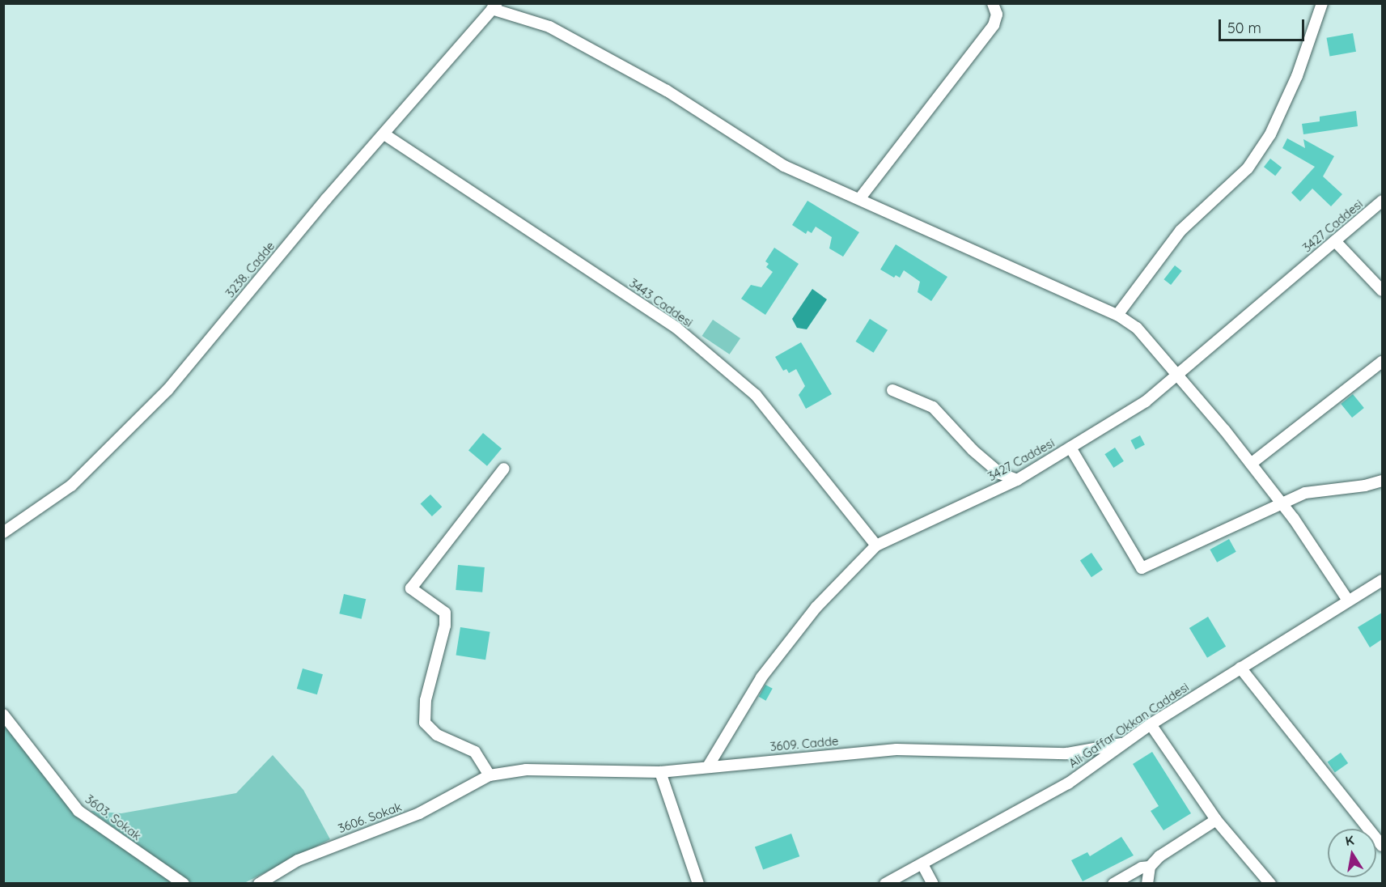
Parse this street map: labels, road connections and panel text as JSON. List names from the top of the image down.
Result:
{
  "streets": {
    "street": [
      "3427 Caddesi",
      "3238. Cadde",
      "3443 Caddesi",
      "Ali Gaffar Okkan Caddesi",
      "3609. Cadde",
      "3603. Sokak",
      "3606. Sokak"
    ]
  },
  "crossings": [
    ["3427 Caddesi", "3443 Caddesi"],
    ["3427 Caddesi", "3609. Cadde"],
    ["3238. Cadde", "3443 Caddesi"],
    ["Ali Gaffar Okkan Caddesi", "3609. Cadde"],
    ["3609. Cadde", "3606. Sokak"]
  ],
  "scale_bar": "50 m",
  "north": "top"
}
